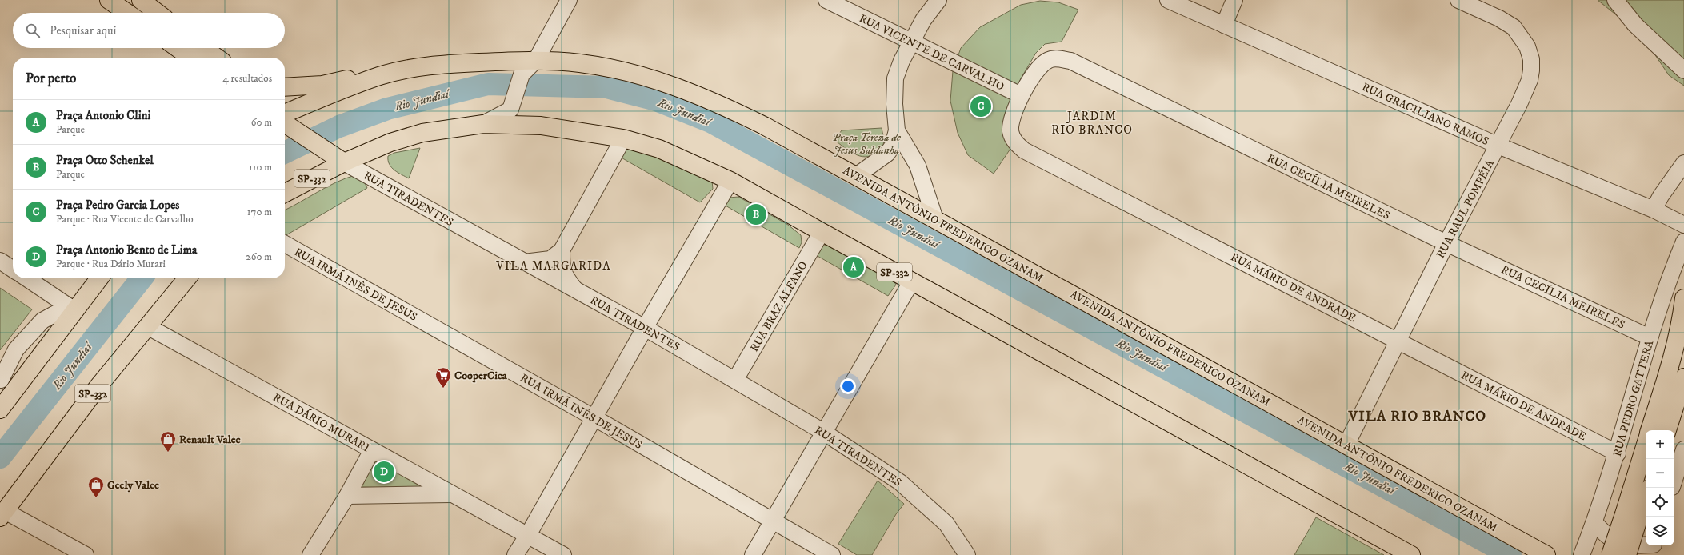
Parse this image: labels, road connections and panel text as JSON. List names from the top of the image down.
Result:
{
  "streets": {
    "main road": ["SP-332", "RUA TIRADENTES", "AVENIDA ANTÔNIO FREDERICO OZANAM"],
    "street": [
      "RUA VICENTE DE CARVALHO",
      "RUA GRACILIANO RAMOS",
      "RUA CECÍLIA MEIRELES",
      "RUA RAUL POMPÉIA",
      "RUA IRMÃ INÊS DE JESUS",
      "RUA MÁRIO DE ANDRADE",
      "RUA BRAZ ALFANO",
      "RUA PEDRO GATTERA",
      "RUA DÁRIO MURARI"
    ]
  },
  "crossings": [
    ["RUA VICENTE DE CARVALHO", "RUA CECÍLIA MEIRELES"],
    ["RUA VICENTE DE CARVALHO", "RUA MÁRIO DE ANDRADE"],
    ["RUA GRACILIANO RAMOS", "RUA RAUL POMPÉIA"],
    ["SP-332", "RUA TIRADENTES"],
    ["SP-332", "RUA BRAZ ALFANO"],
    ["SP-332", "RUA DÁRIO MURARI"],
    ["RUA CECÍLIA MEIRELES", "RUA RAUL POMPÉIA"],
    ["RUA CECÍLIA MEIRELES", "RUA MÁRIO DE ANDRADE"],
    ["RUA CECÍLIA MEIRELES", "RUA PEDRO GATTERA"],
    ["RUA TIRADENTES", "RUA BRAZ ALFANO"],
    ["RUA RAUL POMPÉIA", "AVENIDA ANTÔNIO FREDERICO OZANAM"],
    ["RUA RAUL POMPÉIA", "RUA MÁRIO DE ANDRADE"],
    ["RUA MÁRIO DE ANDRADE", "RUA PEDRO GATTERA"]
  ],
  "districts": ["JARDIM RIO BRANCO", "VILA MARGARIDA", "VILA RIO BRANCO"],
  "water": ["Rio Jundiaí"],
  "parks": ["Praça Tereza de Jesus Saldanha"],
  "places": {
    "supermarket": ["CooperCica"],
    "shop": ["Renault Valec", "Geely Valec"]
  },
  "page": {
    "search": "Pesquisar aqui",
    "heading": ["Por perto", "4 resultados"],
    "pins": [
      "C",
      "B",
      "A",
      "D"
    ],
    "list": [
      {
        "mark": "A",
        "name": "Praça Antonio Clini",
        "note": "Parque",
        "value": "60 m"
      },
      {
        "mark": "B",
        "name": "Praça Otto Schenkel",
        "note": "Parque",
        "value": "110 m"
      },
      {
        "mark": "C",
        "name": "Praça Pedro Garcia Lopes",
        "note": "Parque · Rua Vicente de Carvalho",
        "value": "170 m"
      },
      {
        "mark": "D",
        "name": "Praça Antonio Bento de Lima",
        "note": "Parque · Rua Dário Murari",
        "value": "260 m"
      }
    ],
    "map_buttons": ["+", "−"]
  }
}
